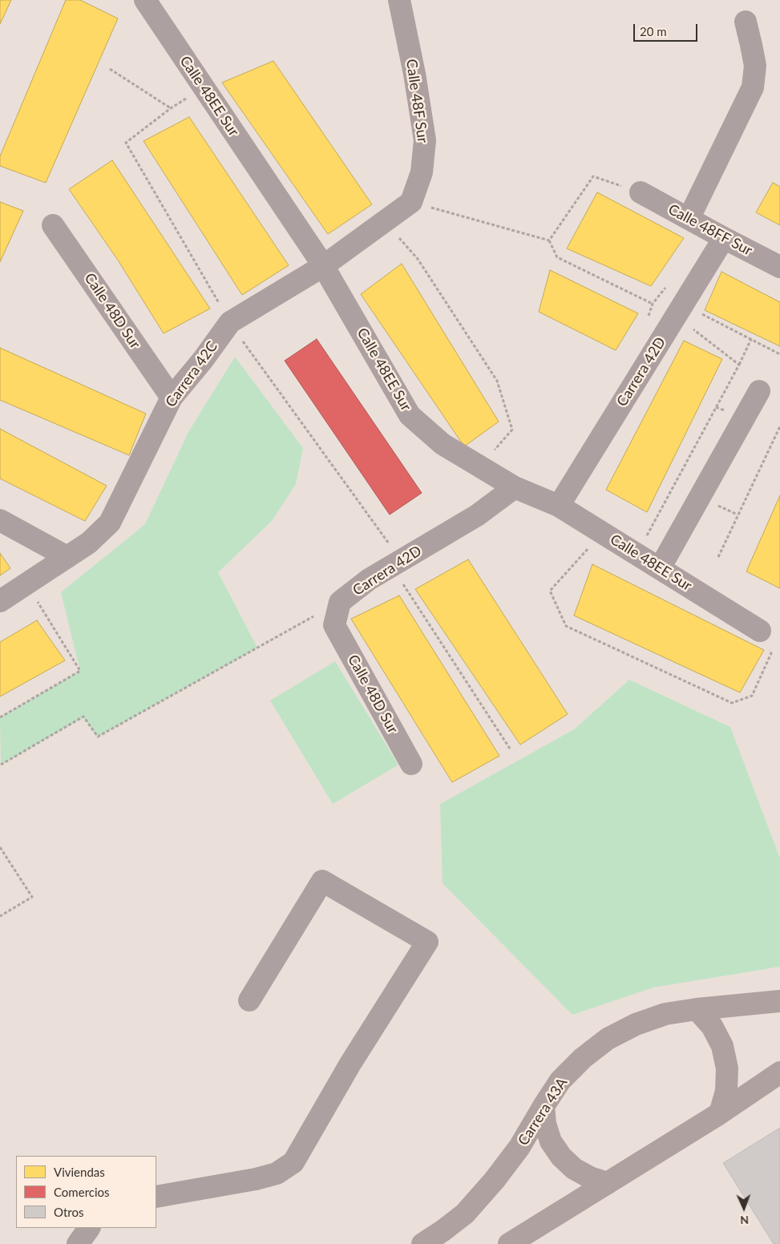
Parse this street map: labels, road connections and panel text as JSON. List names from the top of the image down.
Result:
{
  "streets": {
    "main road": ["Carrera 43A"],
    "street": [
      "Calle 48EE Sur",
      "Calle 48F Sur",
      "Calle 48FF Sur",
      "Calle 48D Sur",
      "Carrera 42D",
      "Carrera 42C"
    ]
  },
  "crossings": [
    ["Calle 48EE Sur", "Carrera 42D"],
    ["Calle 48EE Sur", "Carrera 42C"],
    ["Calle 48F Sur", "Carrera 42C"],
    ["Calle 48FF Sur", "Carrera 42D"],
    ["Calle 48D Sur", "Carrera 42D"],
    ["Calle 48D Sur", "Carrera 42C"]
  ],
  "legend": ["Viviendas", "Comercios", "Otros"],
  "scale_bar": "20 m",
  "north": "bottom"
}
